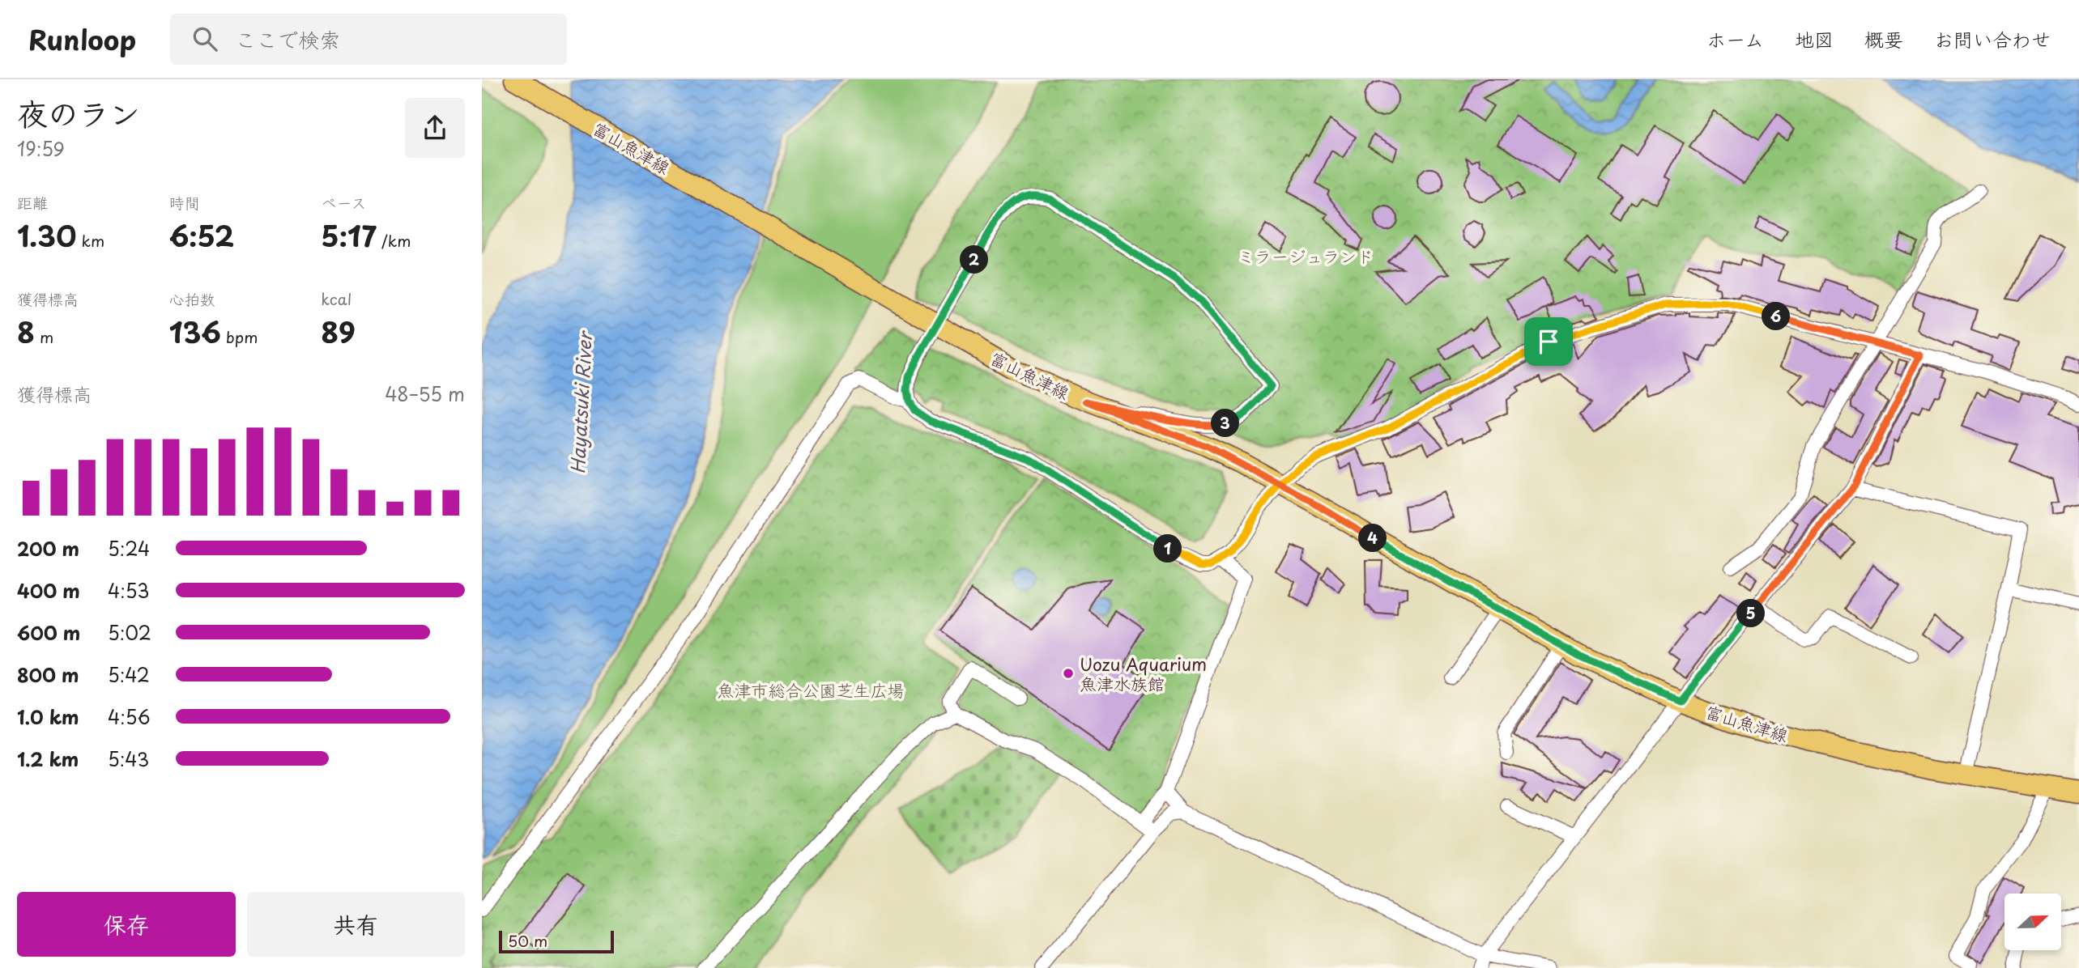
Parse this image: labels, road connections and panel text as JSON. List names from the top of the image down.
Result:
{
  "streets": {
    "main road": ["富山魚津線"]
  },
  "water": ["Hayatsuki River"],
  "parks": ["ミラージュランド", "魚津市総合公園芝生広場"],
  "places": ["Uozu Aquarium 魚津水族館"],
  "scale_bar": "50 m",
  "north": "right",
  "page": {
    "header": "Runloop",
    "search": "ここで検索",
    "nav": [
      "ホーム",
      "地図",
      "概要",
      "お問い合わせ"
    ],
    "heading": ["夜のラン", "19:59"],
    "stats": [
      ["距離", "1.30 km"],
      ["時間", "6:52"],
      ["ペース", "5:17 /km"],
      ["獲得標高", "8 m"],
      ["心拍数", "136 bpm"],
      ["kcal", "89"]
    ],
    "pins": [
      "2",
      "6",
      "3",
      "4",
      "1",
      "5"
    ],
    "chart": ["獲得標高", "48–55 m"],
    "list": [
      {
        "name": "200 m",
        "note": "5:24"
      },
      {
        "name": "400 m",
        "note": "4:53"
      },
      {
        "name": "600 m",
        "note": "5:02"
      },
      {
        "name": "800 m",
        "note": "5:42"
      },
      {
        "name": "1.0 km",
        "note": "4:56"
      },
      {
        "name": "1.2 km",
        "note": "5:43"
      }
    ],
    "buttons": ["保存", "共有"],
    "scale": "50 m"
  }
}
